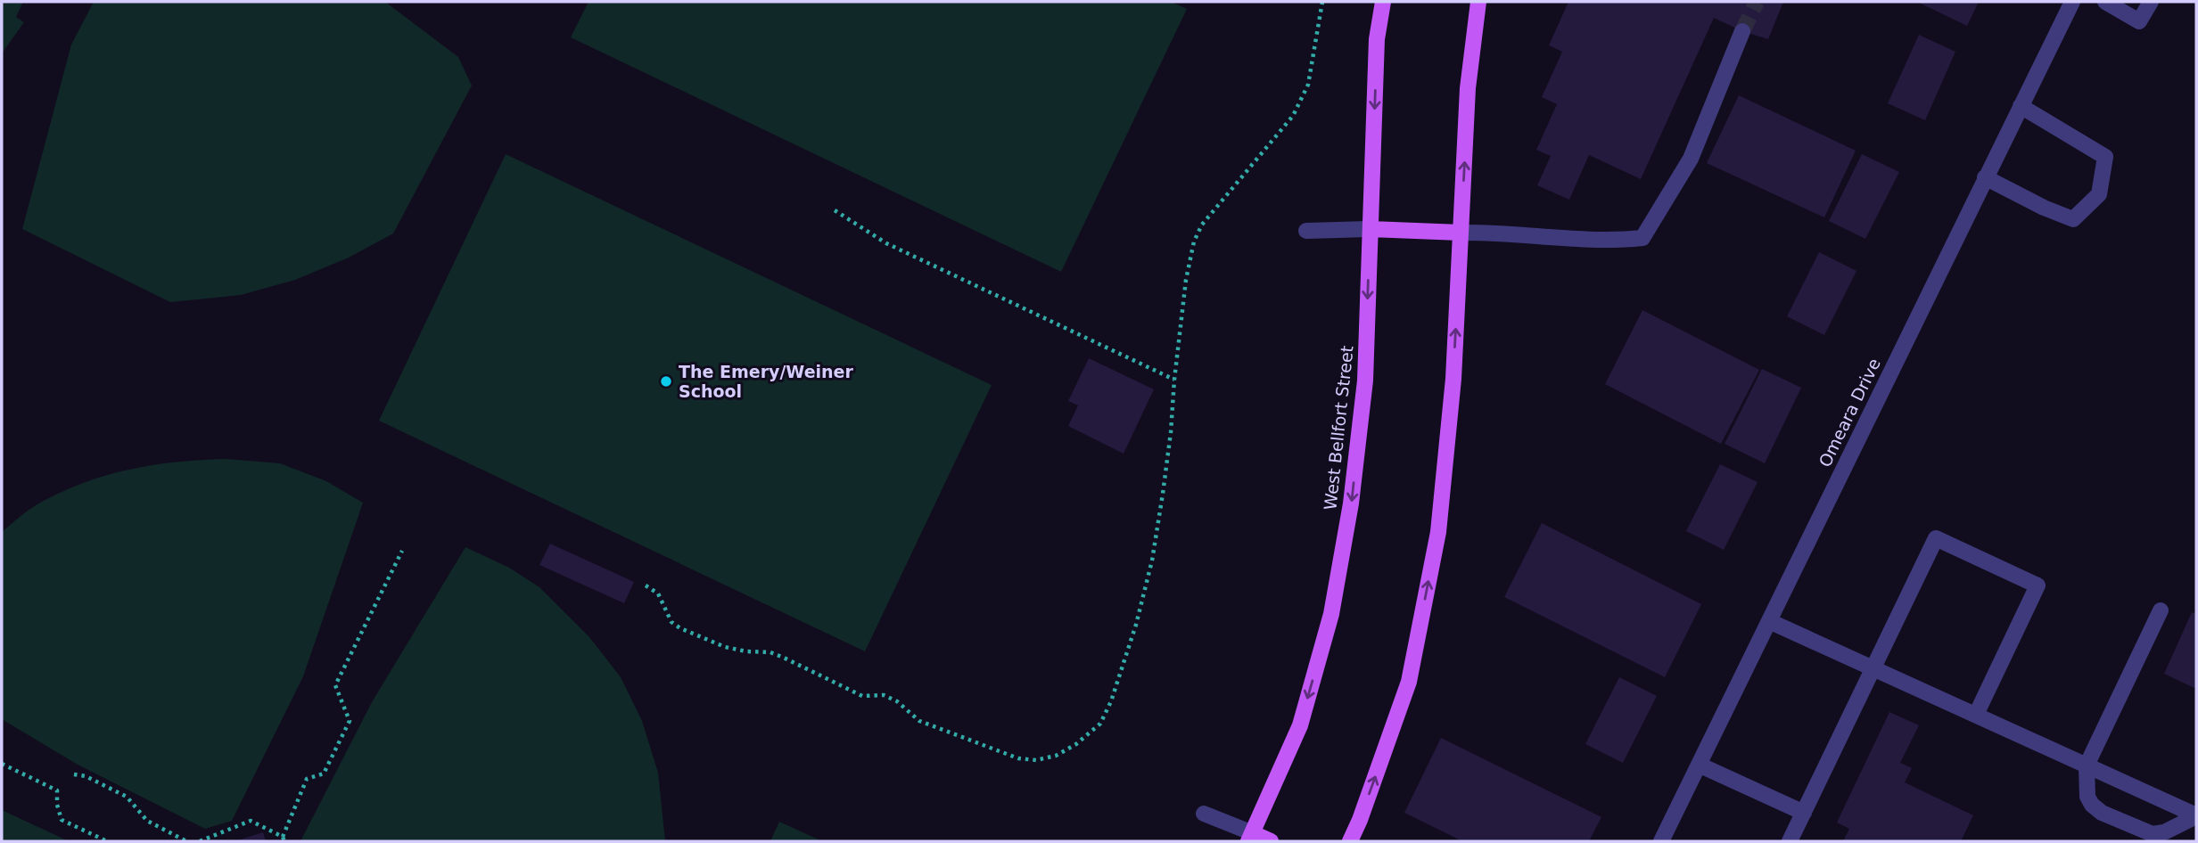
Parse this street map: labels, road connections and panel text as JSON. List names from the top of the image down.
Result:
{
  "streets": {
    "main road": ["West Bellfort Street"],
    "street": ["Omeara Drive"]
  },
  "places": ["The Emery/Weiner School"]
}
